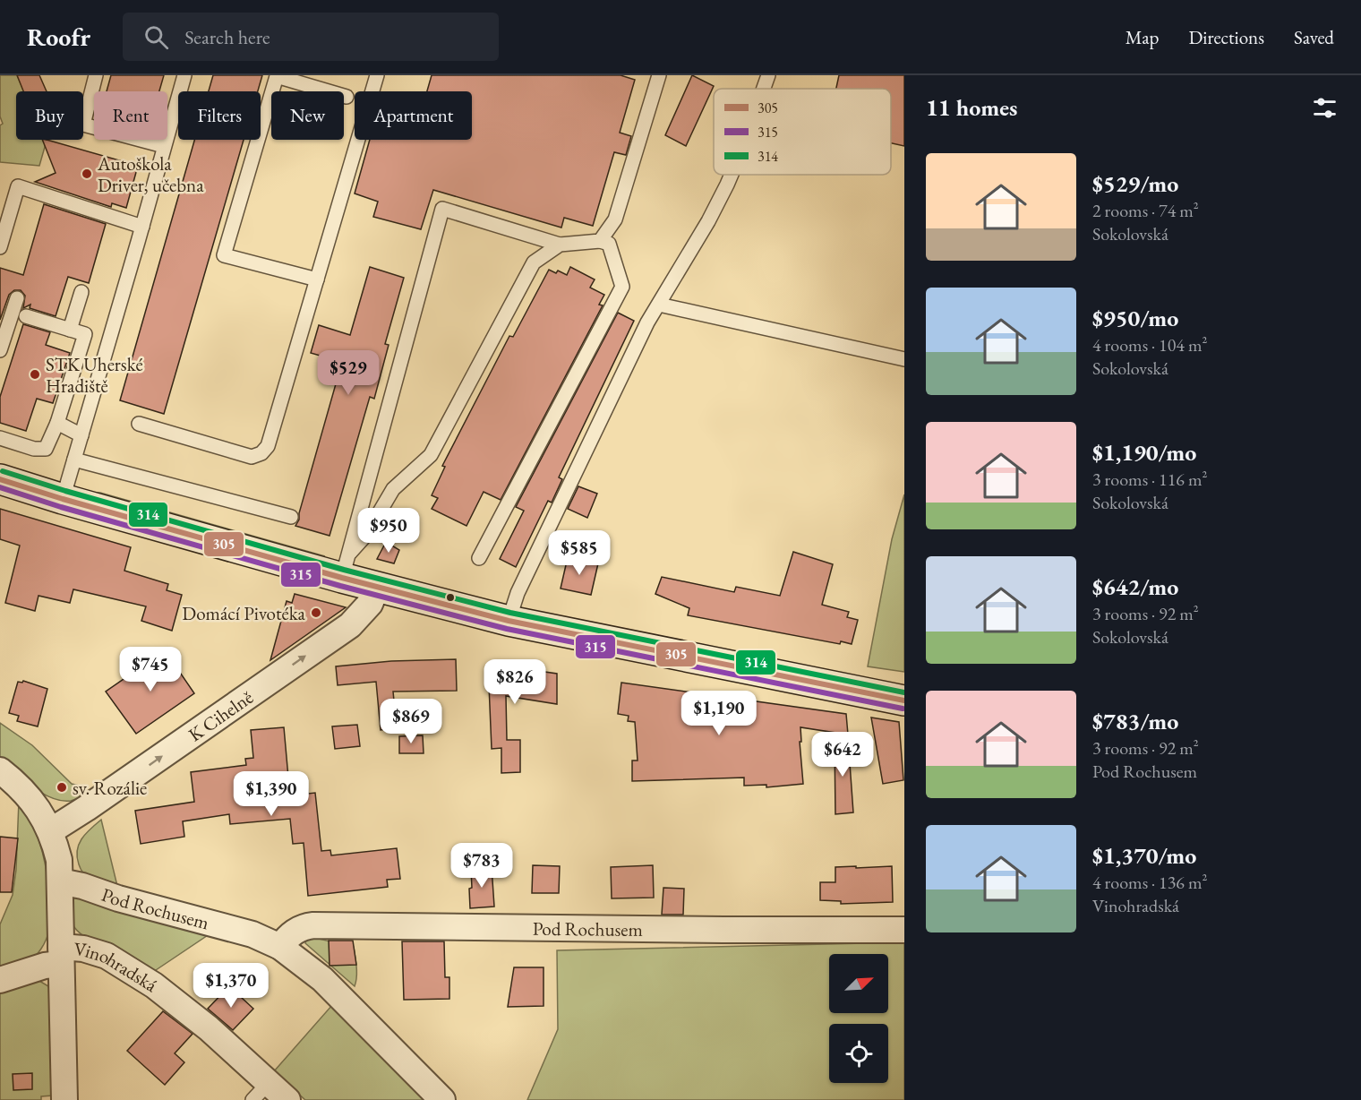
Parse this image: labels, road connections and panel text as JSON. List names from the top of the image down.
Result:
{
  "streets": {
    "street": ["K Cihelně", "Pod Rochusem", "Vinohradská"]
  },
  "crossings": [
    ["K Cihelně", "Vinohradská"],
    ["Pod Rochusem", "Vinohradská"]
  ],
  "one_way": ["K Cihelně"],
  "places": [
    "Autoškola Driver, učebna",
    "STK Uherské Hradiště",
    "Domácí Pivotéka",
    "sv. Rozálie"
  ],
  "lines": ["transit line 314", "transit line 305", "transit line 315"],
  "legend": ["305", "315", "314"],
  "north": "top right",
  "page": {
    "header": "Roofr",
    "search": "Search here",
    "nav": ["Map", "Directions", "Saved"],
    "heading": "11 homes",
    "chip": [
      "Buy",
      "Rent",
      "Filters",
      "New",
      "Apartment"
    ],
    "list": [
      {
        "name": "$529/mo",
        "note": "2 rooms · 74 m² · Sokolovská"
      },
      {
        "name": "$950/mo",
        "note": "4 rooms · 104 m² · Sokolovská"
      },
      {
        "name": "$1,190/mo",
        "note": "3 rooms · 116 m² · Sokolovská"
      },
      {
        "name": "$642/mo",
        "note": "3 rooms · 92 m² · Sokolovská"
      },
      {
        "name": "$783/mo",
        "note": "3 rooms · 92 m² · Pod Rochusem"
      },
      {
        "name": "$1,370/mo",
        "note": "4 rooms · 136 m² · Vinohradská"
      }
    ],
    "price": [
      "$529",
      "$950",
      "$585",
      "$745",
      "$826",
      "$1,190",
      "$869",
      "$642",
      "$1,390",
      "$783",
      "$1,370"
    ]
  }
}
